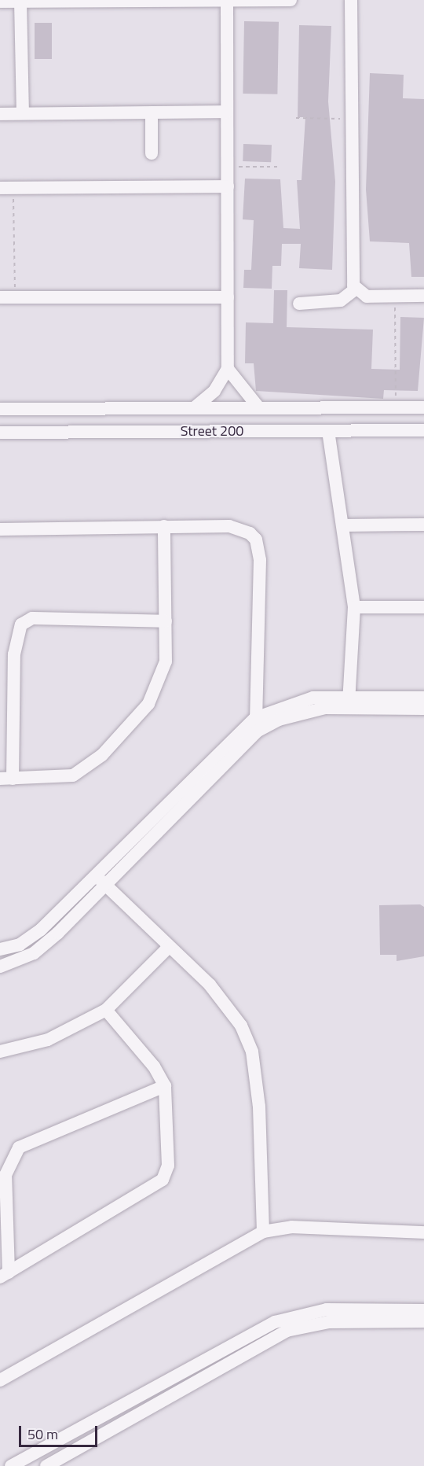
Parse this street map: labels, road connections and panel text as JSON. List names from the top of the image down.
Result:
{
  "streets": {
    "street": ["Street 200"]
  },
  "scale_bar": "50 m"
}
